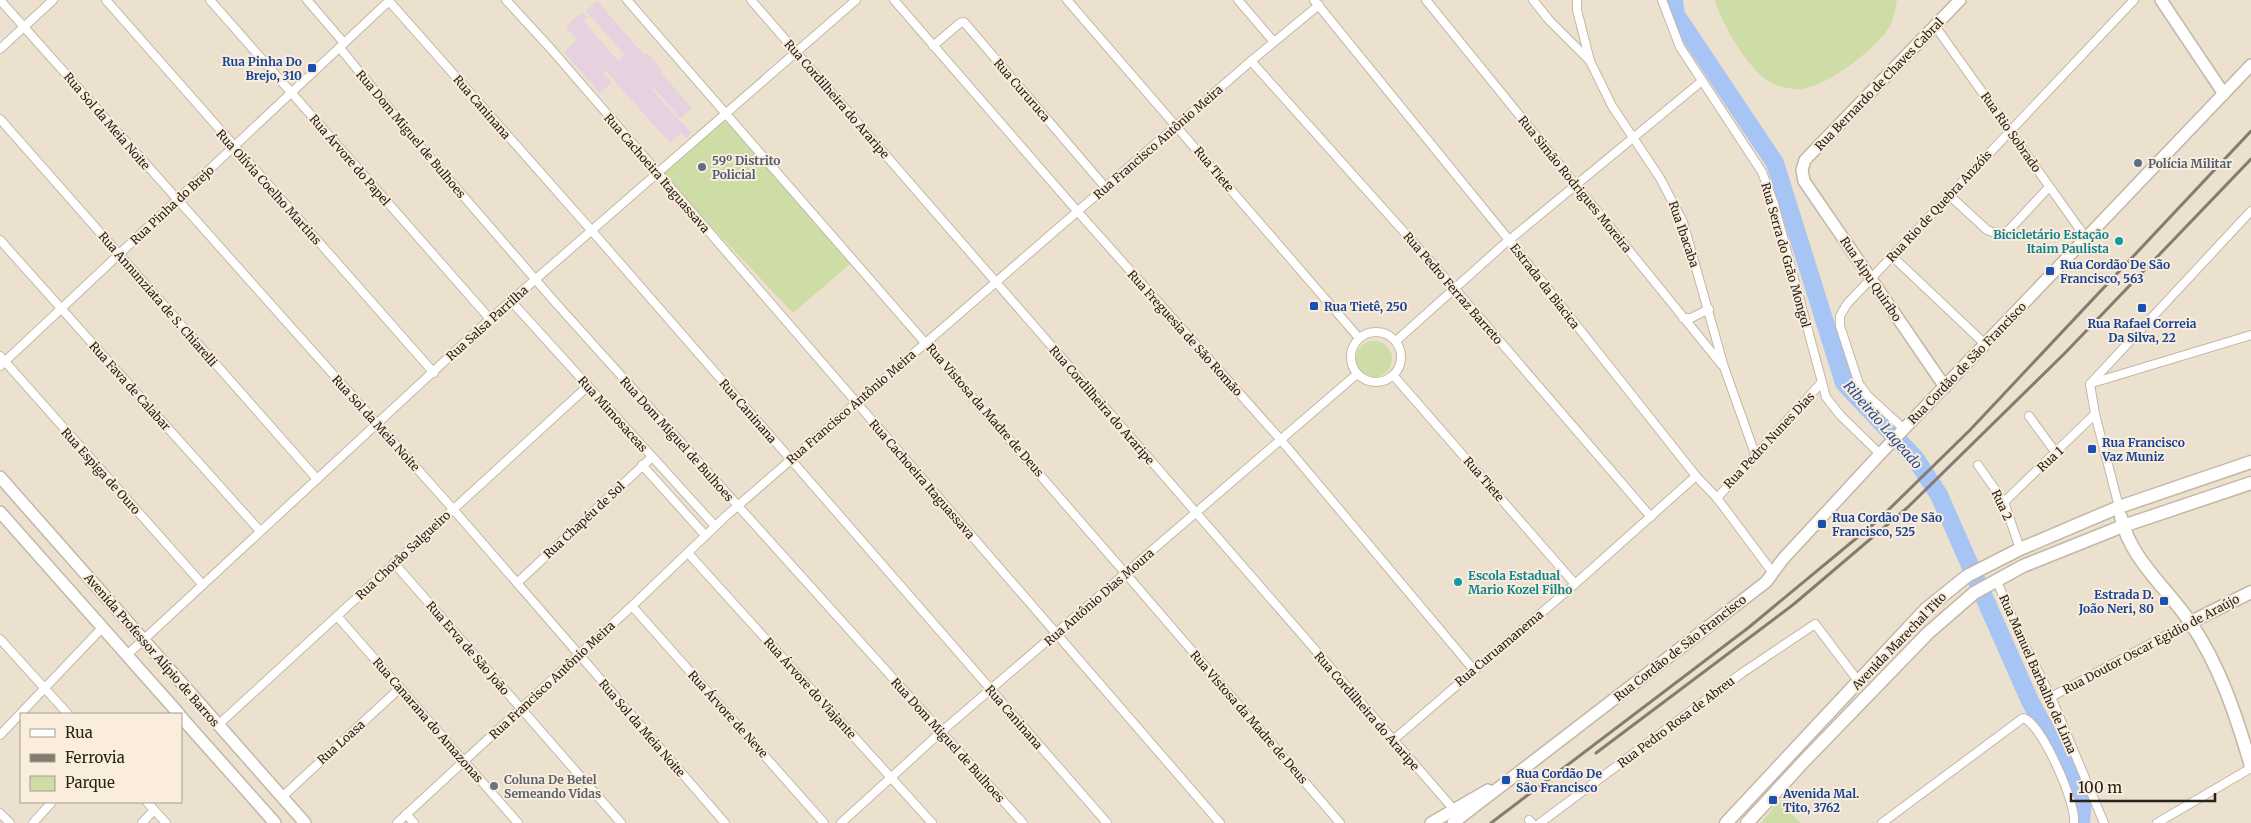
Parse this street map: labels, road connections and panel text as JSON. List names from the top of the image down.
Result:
{
  "streets": {
    "main road": ["Avenida Marechal Tito", "Rua Doutor Oscar Egidio de Araújo"],
    "street": [
      "Rua Bernardo de Chaves Cabral",
      "Rua Cururuca",
      "Rua Cordilheira do Araripe",
      "Rua Caninana",
      "Rua Sol da Meia Noite",
      "Rua Rio Sobrado",
      "Rua Dom Miguel de Bulhoes",
      "Rua Francisco Antônio Meira",
      "Rua Árvore do Papel",
      "Rua Tiete",
      "Rua Cachoeira Itaguassava",
      "Rua Simão Rodrigues Moreira",
      "Rua Olívia Coelho Martins",
      "Rua Pinha do Brejo",
      "Rua Rio de Quebra Anzóis",
      "Rua Ibacaba",
      "Rua Serra do Grão Mongol",
      "Rua Aipu Quiribo",
      "Estrada da Biacica",
      "Rua Pedro Ferraz Barreto",
      "Rua Annunziata de S. Chiarelli",
      "Rua Salsa Parrilha",
      "Rua Freguesia de São Romão",
      "Rua Cordão de São Francisco",
      "Rua Fava de Calabar",
      "Rua Vistosa da Madre de Deus",
      "Rua Mimosaceas",
      "Rua Pedro Nunes Dias",
      "Rua 1",
      "Rua Espiga de Ouro",
      "Rua 2",
      "Rua Chapéu de Sol",
      "Rua Chorão Salgueiro",
      "Rua Antônio Dias Moura",
      "Rua Erva de São João",
      "Rua Curuamanema",
      "Avenida Professor Alípio de Barros",
      "Rua Manuel Barbalho de Lima",
      "Rua Árvore do Viajante",
      "Rua Árvore de Neve",
      "Rua Canarana do Amazonas",
      "Rua Pedro Rosa de Abreu",
      "Rua Loasa"
    ]
  },
  "crossings": [
    ["Rua Bernardo de Chaves Cabral", "Rua Rio Sobrado"],
    ["Rua Bernardo de Chaves Cabral", "Rua Aipu Quiribo"],
    ["Rua Cururuca", "Rua Francisco Antônio Meira"],
    ["Rua Cururuca", "Rua Freguesia de São Romão"],
    ["Rua Cordilheira do Araripe", "Rua Francisco Antônio Meira"],
    ["Rua Cordilheira do Araripe", "Rua Salsa Parrilha"],
    ["Rua Cordilheira do Araripe", "Rua Cordão de São Francisco"],
    ["Rua Cordilheira do Araripe", "Rua Antônio Dias Moura"],
    ["Rua Cordilheira do Araripe", "Rua Curuamanema"],
    ["Rua Caninana", "Rua Francisco Antônio Meira"],
    ["Rua Caninana", "Rua Pinha do Brejo"],
    ["Rua Caninana", "Rua Salsa Parrilha"],
    ["Rua Caninana", "Rua Antônio Dias Moura"],
    ["Rua Sol da Meia Noite", "Rua Francisco Antônio Meira"],
    ["Rua Sol da Meia Noite", "Rua Pinha do Brejo"],
    ["Rua Sol da Meia Noite", "Rua Salsa Parrilha"],
    ["Rua Sol da Meia Noite", "Rua Chapéu de Sol"],
    ["Rua Sol da Meia Noite", "Rua Chorão Salgueiro"],
    ["Rua Rio Sobrado", "Rua Rio de Quebra Anzóis"],
    ["Rua Rio Sobrado", "Rua Cordão de São Francisco"],
    ["Rua Dom Miguel de Bulhoes", "Rua Francisco Antônio Meira"],
    ["Rua Dom Miguel de Bulhoes", "Rua Pinha do Brejo"],
    ["Rua Dom Miguel de Bulhoes", "Rua Salsa Parrilha"],
    ["Rua Dom Miguel de Bulhoes", "Rua Antônio Dias Moura"],
    ["Rua Francisco Antônio Meira", "Rua Tiete"],
    ["Rua Francisco Antônio Meira", "Rua Cachoeira Itaguassava"],
    ["Rua Francisco Antônio Meira", "Estrada da Biacica"],
    ["Rua Francisco Antônio Meira", "Rua Pedro Ferraz Barreto"],
    ["Rua Francisco Antônio Meira", "Rua Freguesia de São Romão"],
    ["Rua Francisco Antônio Meira", "Rua Vistosa da Madre de Deus"],
    ["Rua Francisco Antônio Meira", "Rua Mimosaceas"],
    ["Rua Francisco Antônio Meira", "Rua Erva de São João"],
    ["Rua Francisco Antônio Meira", "Rua Árvore do Viajante"],
    ["Rua Francisco Antônio Meira", "Rua Árvore de Neve"],
    ["Rua Francisco Antônio Meira", "Rua Canarana do Amazonas"],
    ["Rua Árvore do Papel", "Rua Pinha do Brejo"],
    ["Rua Árvore do Papel", "Rua Salsa Parrilha"],
    ["Rua Tiete", "Rua Antônio Dias Moura"],
    ["Rua Tiete", "Rua Curuamanema"],
    ["Rua Cachoeira Itaguassava", "Rua Salsa Parrilha"],
    ["Rua Cachoeira Itaguassava", "Rua Antônio Dias Moura"],
    ["Rua Simão Rodrigues Moreira", "Rua Ibacaba"],
    ["Rua Olívia Coelho Martins", "Rua Pinha do Brejo"],
    ["Rua Olívia Coelho Martins", "Rua Salsa Parrilha"],
    ["Rua Pinha do Brejo", "Rua Annunziata de S. Chiarelli"],
    ["Rua Pinha do Brejo", "Rua Fava de Calabar"],
    ["Rua Pinha do Brejo", "Rua Espiga de Ouro"],
    ["Rua Rio de Quebra Anzóis", "Rua Aipu Quiribo"],
    ["Rua Rio de Quebra Anzóis", "Rua Cordão de São Francisco"],
    ["Rua Ibacaba", "Rua Pedro Nunes Dias"],
    ["Rua Serra do Grão Mongol", "Rua Cordão de São Francisco"],
    ["Rua Serra do Grão Mongol", "Rua Pedro Nunes Dias"],
    ["Rua Aipu Quiribo", "Rua Cordão de São Francisco"],
    ["Estrada da Biacica", "Rua Cordão de São Francisco"],
    ["Estrada da Biacica", "Rua Pedro Nunes Dias"],
    ["Estrada da Biacica", "Rua Curuamanema"],
    ["Rua Pedro Ferraz Barreto", "Rua Curuamanema"],
    ["Rua Annunziata de S. Chiarelli", "Rua Salsa Parrilha"],
    ["Rua Salsa Parrilha", "Rua Fava de Calabar"],
    ["Rua Salsa Parrilha", "Rua Vistosa da Madre de Deus"],
    ["Rua Salsa Parrilha", "Rua Mimosaceas"],
    ["Rua Salsa Parrilha", "Rua Espiga de Ouro"],
    ["Rua Salsa Parrilha", "Avenida Professor Alípio de Barros"],
    ["Rua Freguesia de São Romão", "Rua Antônio Dias Moura"],
    ["Rua Freguesia de São Romão", "Rua Curuamanema"],
    ["Rua Vistosa da Madre de Deus", "Rua Antônio Dias Moura"],
    ["Rua Mimosaceas", "Rua Chapéu de Sol"],
    ["Rua Mimosaceas", "Rua Chorão Salgueiro"],
    ["Rua 1", "Rua 2"],
    ["Rua 2", "Avenida Marechal Tito"],
    ["Rua Chorão Salgueiro", "Rua Erva de São João"],
    ["Rua Chorão Salgueiro", "Avenida Professor Alípio de Barros"],
    ["Rua Chorão Salgueiro", "Rua Canarana do Amazonas"],
    ["Rua Antônio Dias Moura", "Rua Árvore do Viajante"],
    ["Avenida Marechal Tito", "Rua Manuel Barbalho de Lima"],
    ["Avenida Marechal Tito", "Rua Pedro Rosa de Abreu"],
    ["Rua Doutor Oscar Egidio de Araújo", "Rua Manuel Barbalho de Lima"],
    ["Avenida Professor Alípio de Barros", "Rua Loasa"],
    ["Rua Canarana do Amazonas", "Rua Loasa"]
  ],
  "water": ["Ribeirão Lageado"],
  "places": {
    "transit": [
      "Rua Pinha Do Brejo, 310",
      "Rua Cordão De São Francisco, 563",
      "Rua Tietê, 250",
      "Rua Rafael Correia Da Silva, 22",
      "Rua Francisco Vaz Muniz",
      "Rua Cordão De São Francisco, 525",
      "Estrada D. João Neri, 80",
      "Rua Cordão De São Francisco",
      "Avenida Mal. Tito, 3762"
    ],
    "other": [
      "Polícia Militar",
      "59º Distrito Policial",
      "Bicicletário Estação Itaim Paulista",
      "Escola Estadual Mario Kozel Filho",
      "Coluna De Betel Semeando Vidas"
    ]
  },
  "legend": ["Rua", "Ferrovia", "Parque"],
  "scale_bar": "100 m"
}
